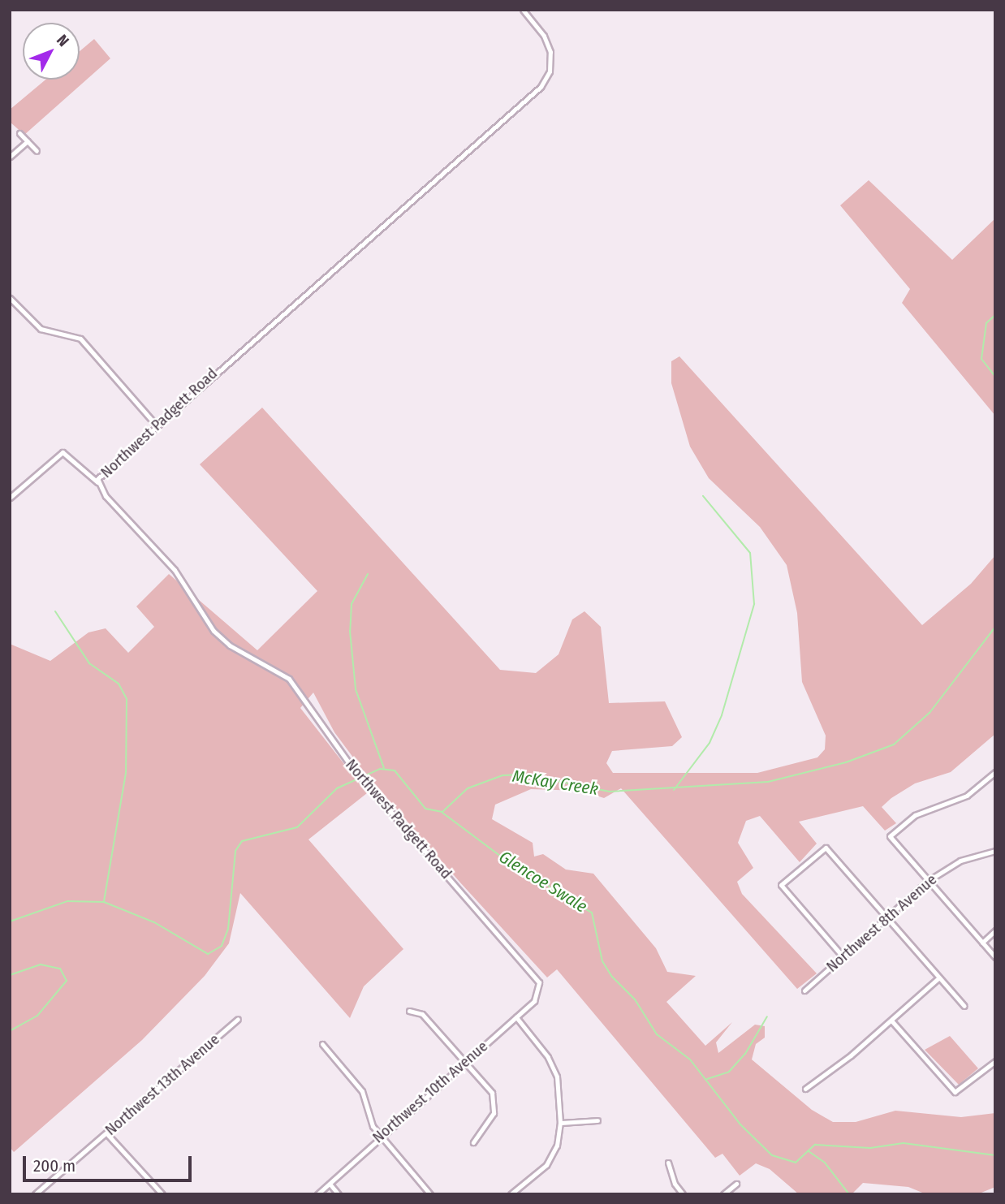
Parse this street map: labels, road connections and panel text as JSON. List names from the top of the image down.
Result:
{
  "streets": {
    "street": [
      "Northwest Padgett Road",
      "Northwest 8th Avenue",
      "Northwest 13th Avenue",
      "Northwest 10th Avenue"
    ]
  },
  "crossings": [
    ["Northwest Padgett Road", "Northwest 10th Avenue"]
  ],
  "water": ["McKay Creek", "Glencoe Swale"],
  "scale_bar": "200 m",
  "north": "top right"
}
